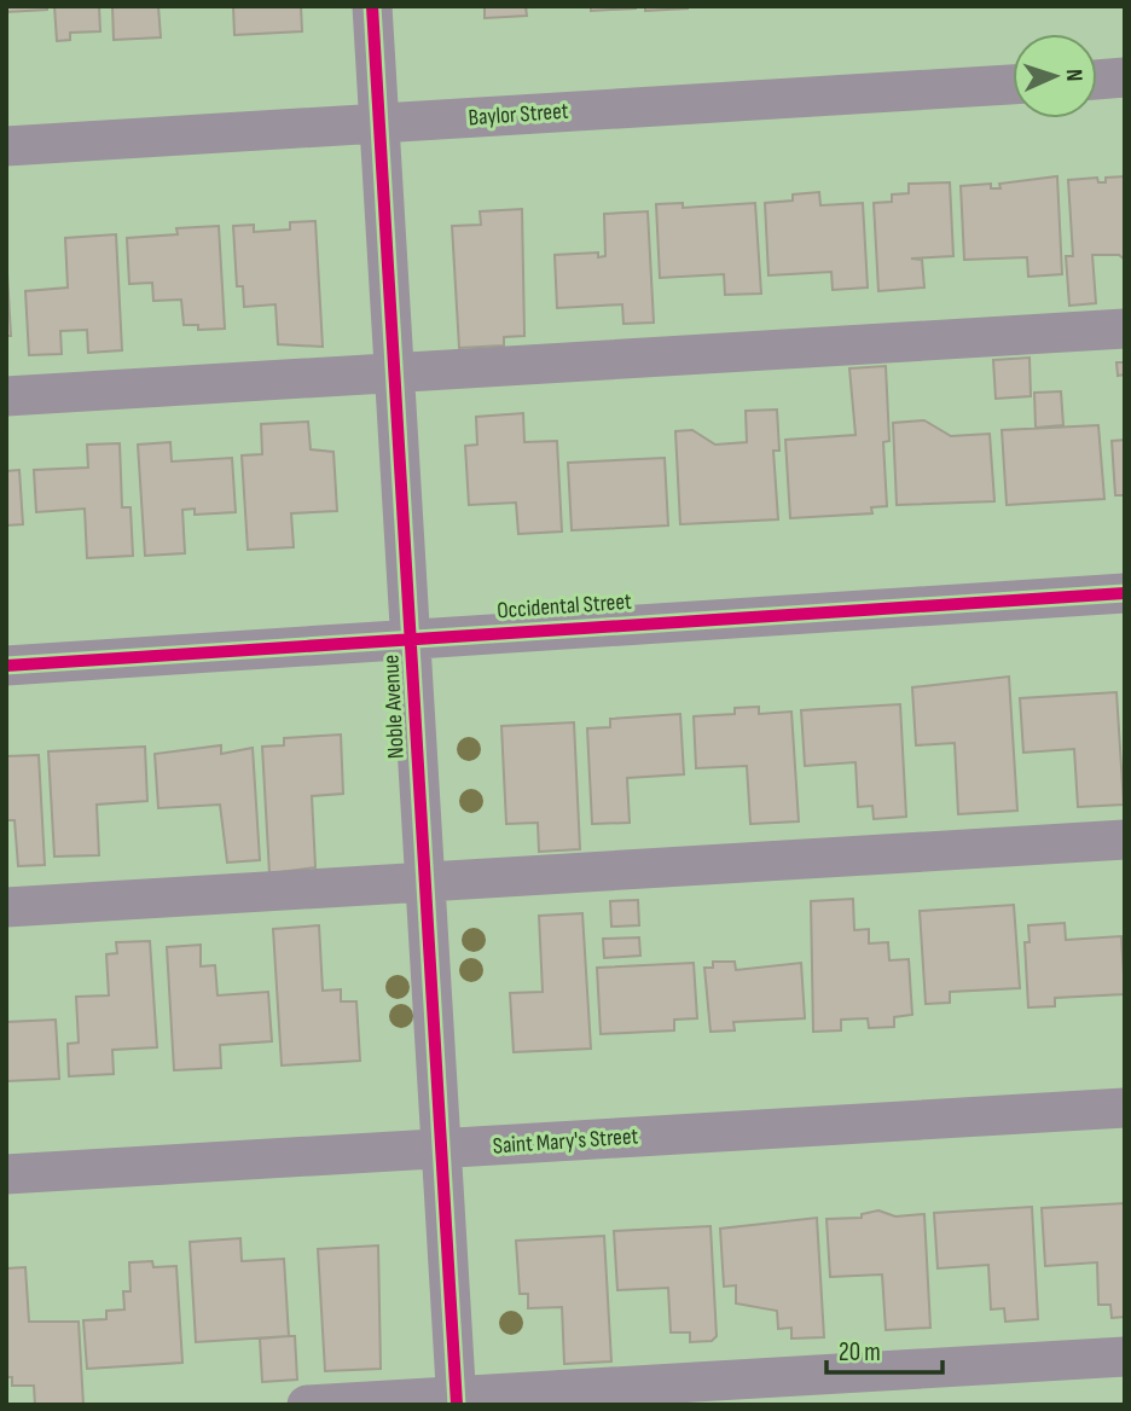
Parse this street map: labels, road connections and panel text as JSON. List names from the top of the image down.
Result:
{
  "streets": {
    "street": [
      "Baylor Street",
      "Occidental Street",
      "Noble Avenue",
      "Saint Mary's Street"
    ]
  },
  "crossings": [
    ["Baylor Street", "Noble Avenue"],
    ["Occidental Street", "Noble Avenue"],
    ["Noble Avenue", "Saint Mary's Street"]
  ],
  "scale_bar": "20 m",
  "north": "right"
}
